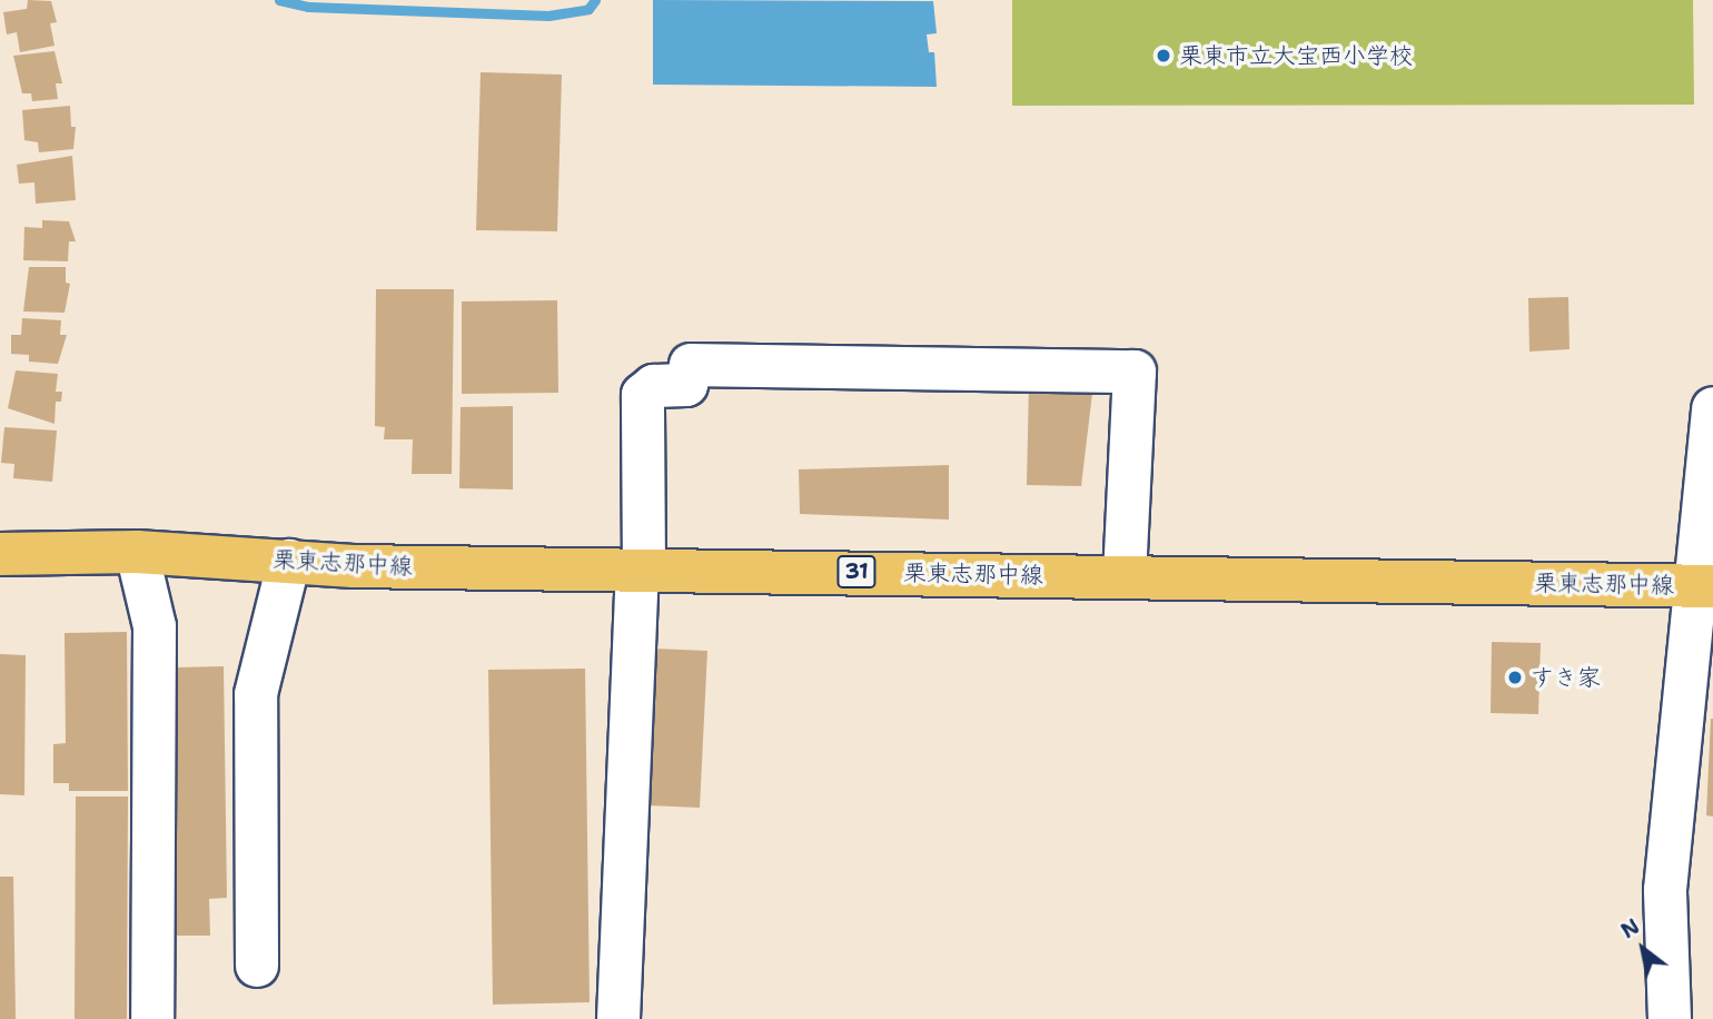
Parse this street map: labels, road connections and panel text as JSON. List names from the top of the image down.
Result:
{
  "streets": {
    "main road": ["栗東志那中線", "31"]
  },
  "places": ["栗東市立大宝西小学校", "すき家"],
  "north": "top left"
}
